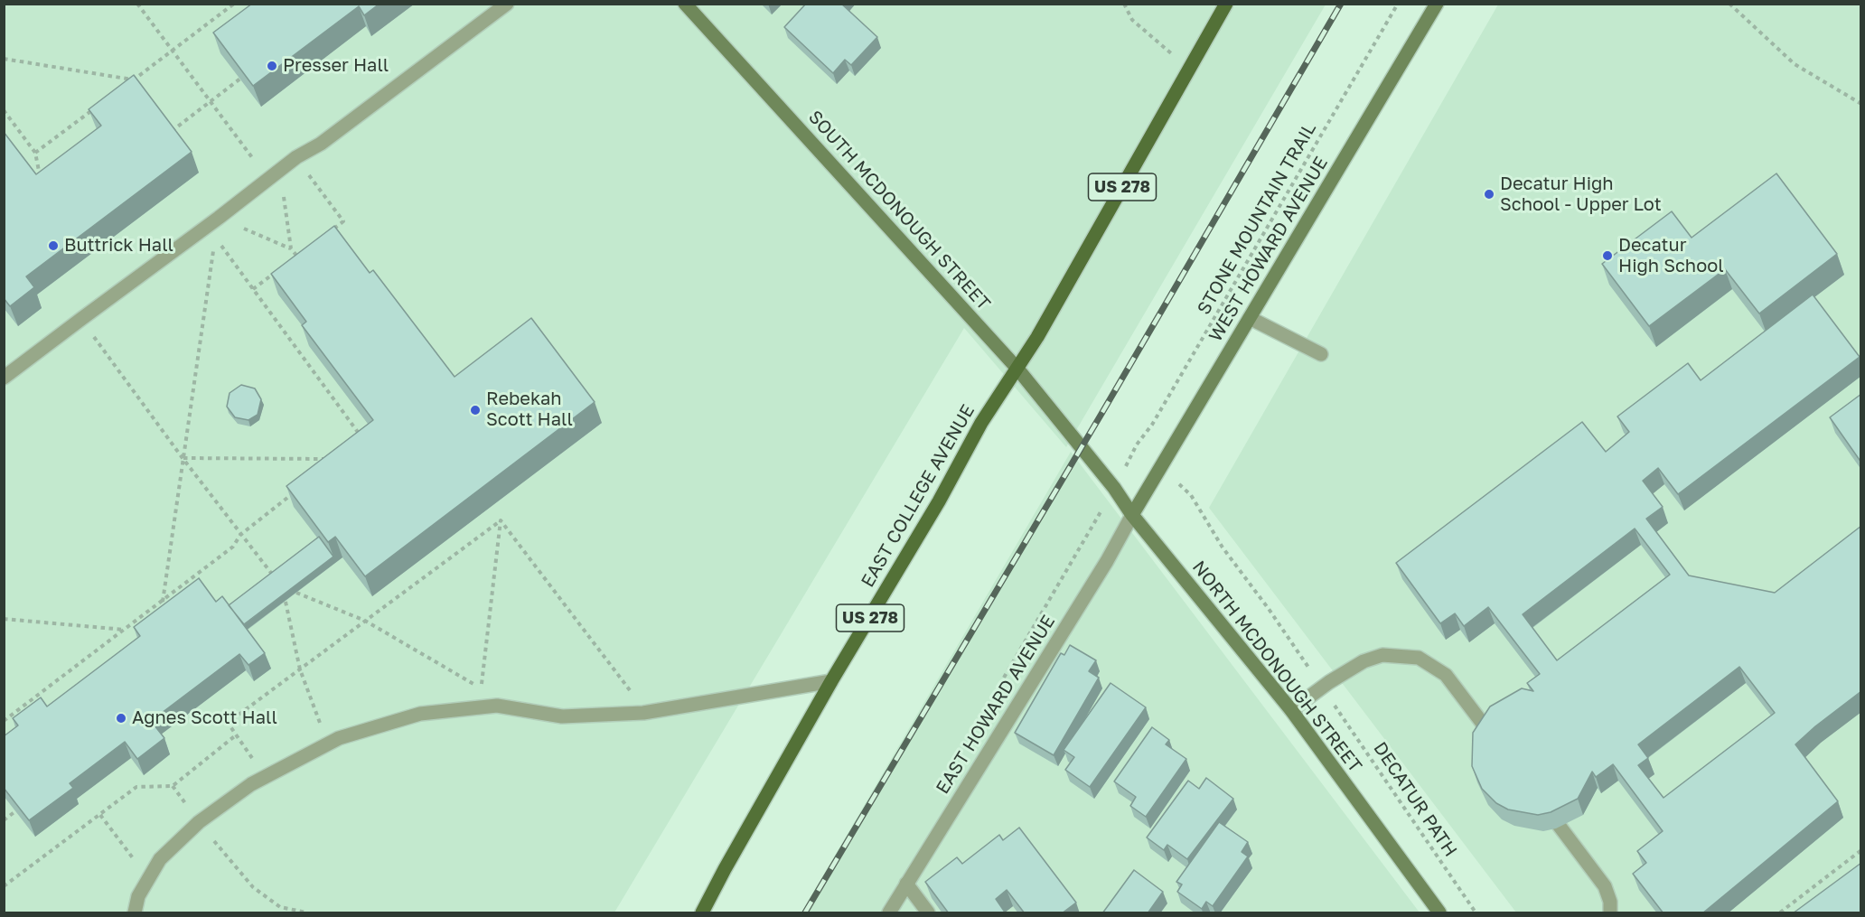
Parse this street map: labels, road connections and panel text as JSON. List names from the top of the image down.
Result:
{
  "streets": {
    "main road": ["US 278", "EAST COLLEGE AVENUE"],
    "street": [
      "SOUTH MCDONOUGH STREET",
      "WEST HOWARD AVENUE",
      "NORTH MCDONOUGH STREET",
      "EAST HOWARD AVENUE"
    ],
    "path": ["STONE MOUNTAIN TRAIL", "DECATUR PATH"]
  },
  "crossings": [
    ["US 278", "SOUTH MCDONOUGH STREET"],
    ["US 278", "EAST COLLEGE AVENUE"],
    ["SOUTH MCDONOUGH STREET", "EAST COLLEGE AVENUE"],
    ["SOUTH MCDONOUGH STREET", "NORTH MCDONOUGH STREET"],
    ["WEST HOWARD AVENUE", "NORTH MCDONOUGH STREET"],
    ["WEST HOWARD AVENUE", "EAST HOWARD AVENUE"],
    ["NORTH MCDONOUGH STREET", "EAST HOWARD AVENUE"]
  ],
  "places": [
    "Presser Hall",
    "Decatur High School - Upper Lot",
    "Buttrick Hall",
    "Decatur High School",
    "Rebekah Scott Hall",
    "Agnes Scott Hall"
  ]
}
